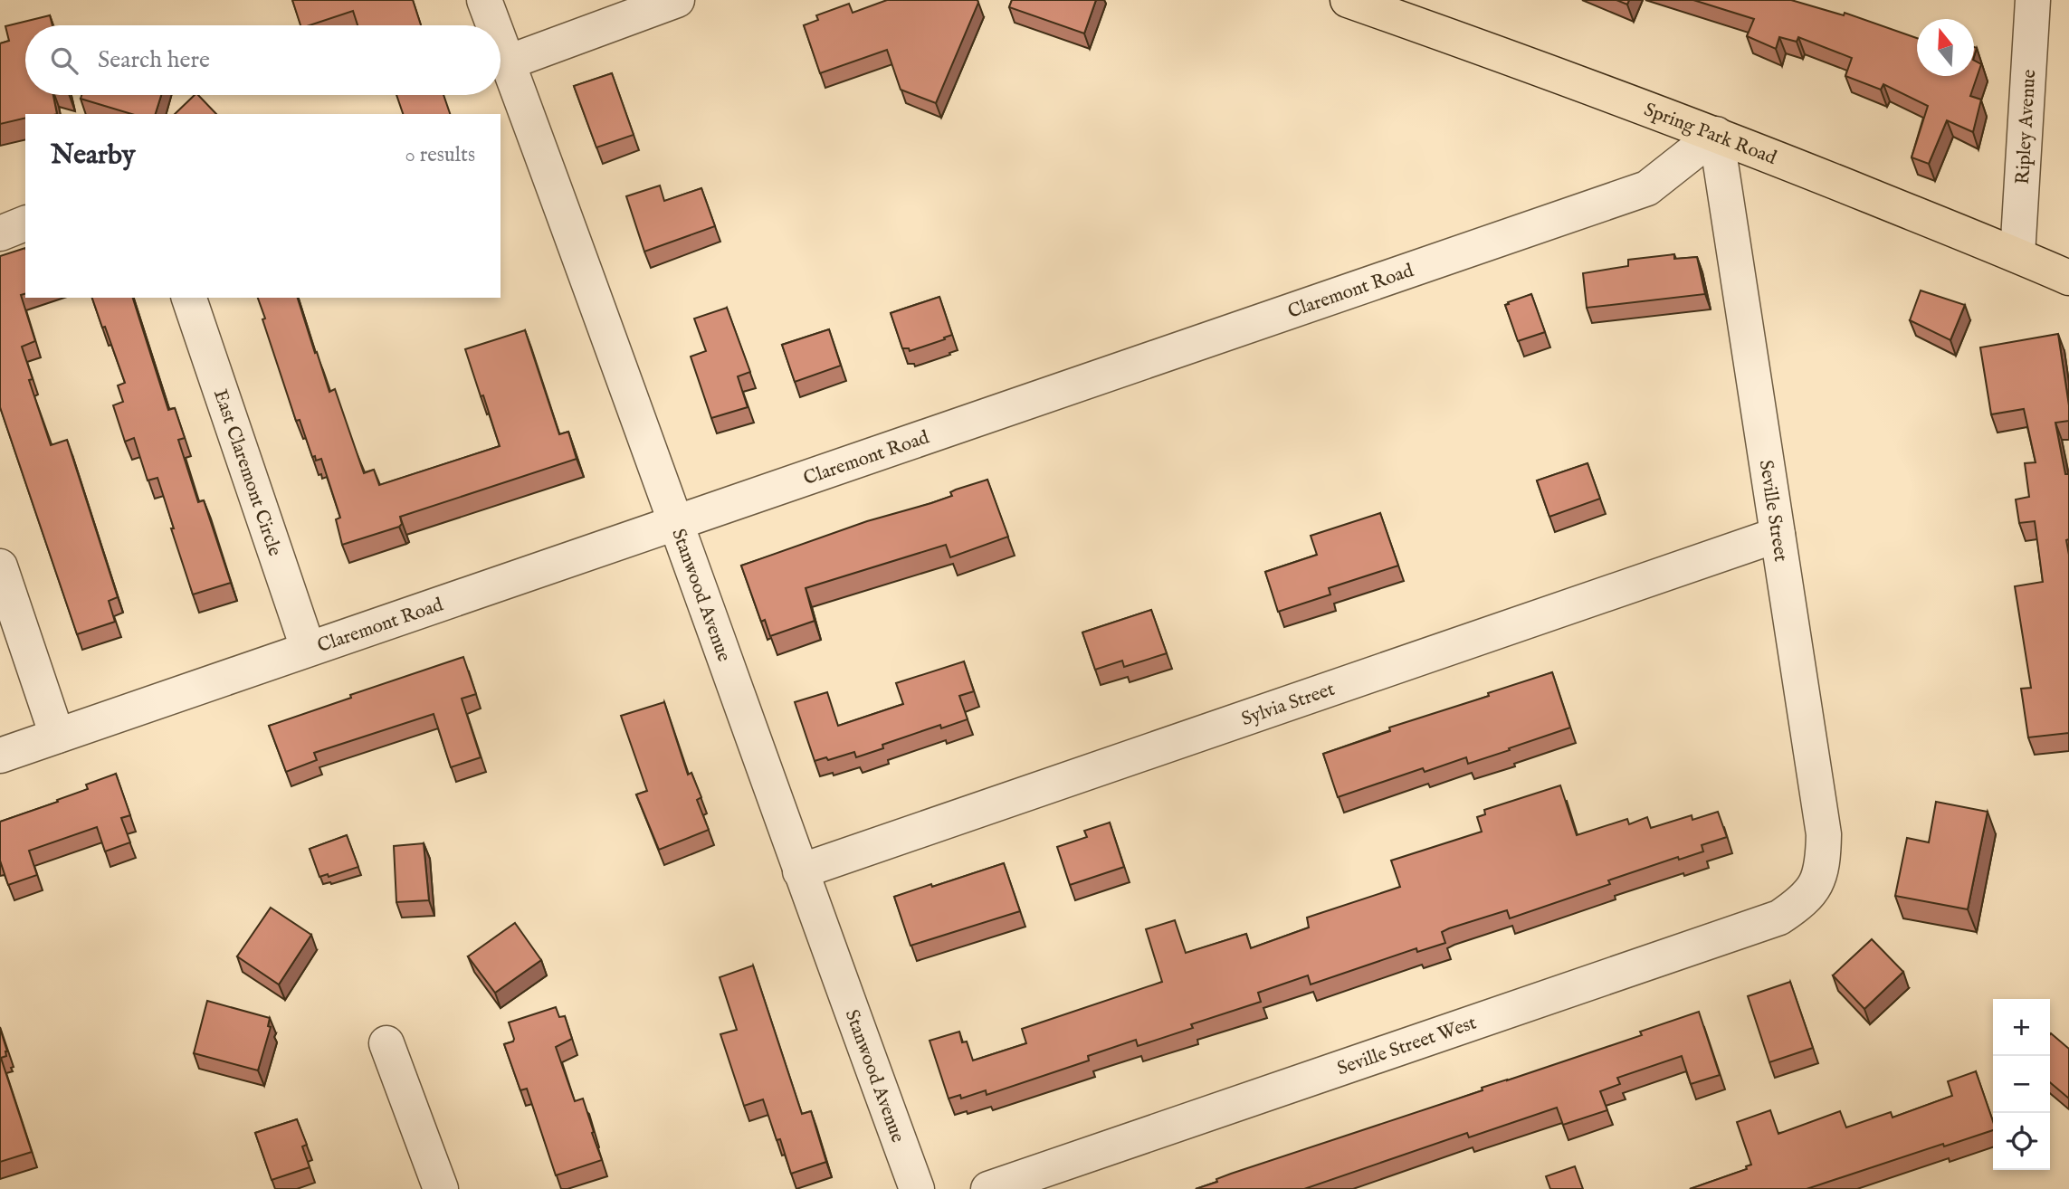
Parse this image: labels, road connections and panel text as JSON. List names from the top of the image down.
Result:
{
  "streets": {
    "main road": ["Spring Park Road"],
    "street": [
      "Ripley Avenue",
      "Claremont Road",
      "East Claremont Circle",
      "Seville Street",
      "Stanwood Avenue",
      "Sylvia Street",
      "Seville Street West"
    ]
  },
  "crossings": [
    ["Ripley Avenue", "Spring Park Road"],
    ["Spring Park Road", "Claremont Road"],
    ["Spring Park Road", "Seville Street"],
    ["Claremont Road", "East Claremont Circle"],
    ["Claremont Road", "Seville Street"],
    ["Claremont Road", "Stanwood Avenue"],
    ["Seville Street", "Sylvia Street"],
    ["Seville Street", "Seville Street West"],
    ["Stanwood Avenue", "Sylvia Street"]
  ],
  "north": "top",
  "page": {
    "search": "Search here",
    "heading": ["Nearby", "0 results"],
    "map_buttons": ["+", "−"]
  }
}
